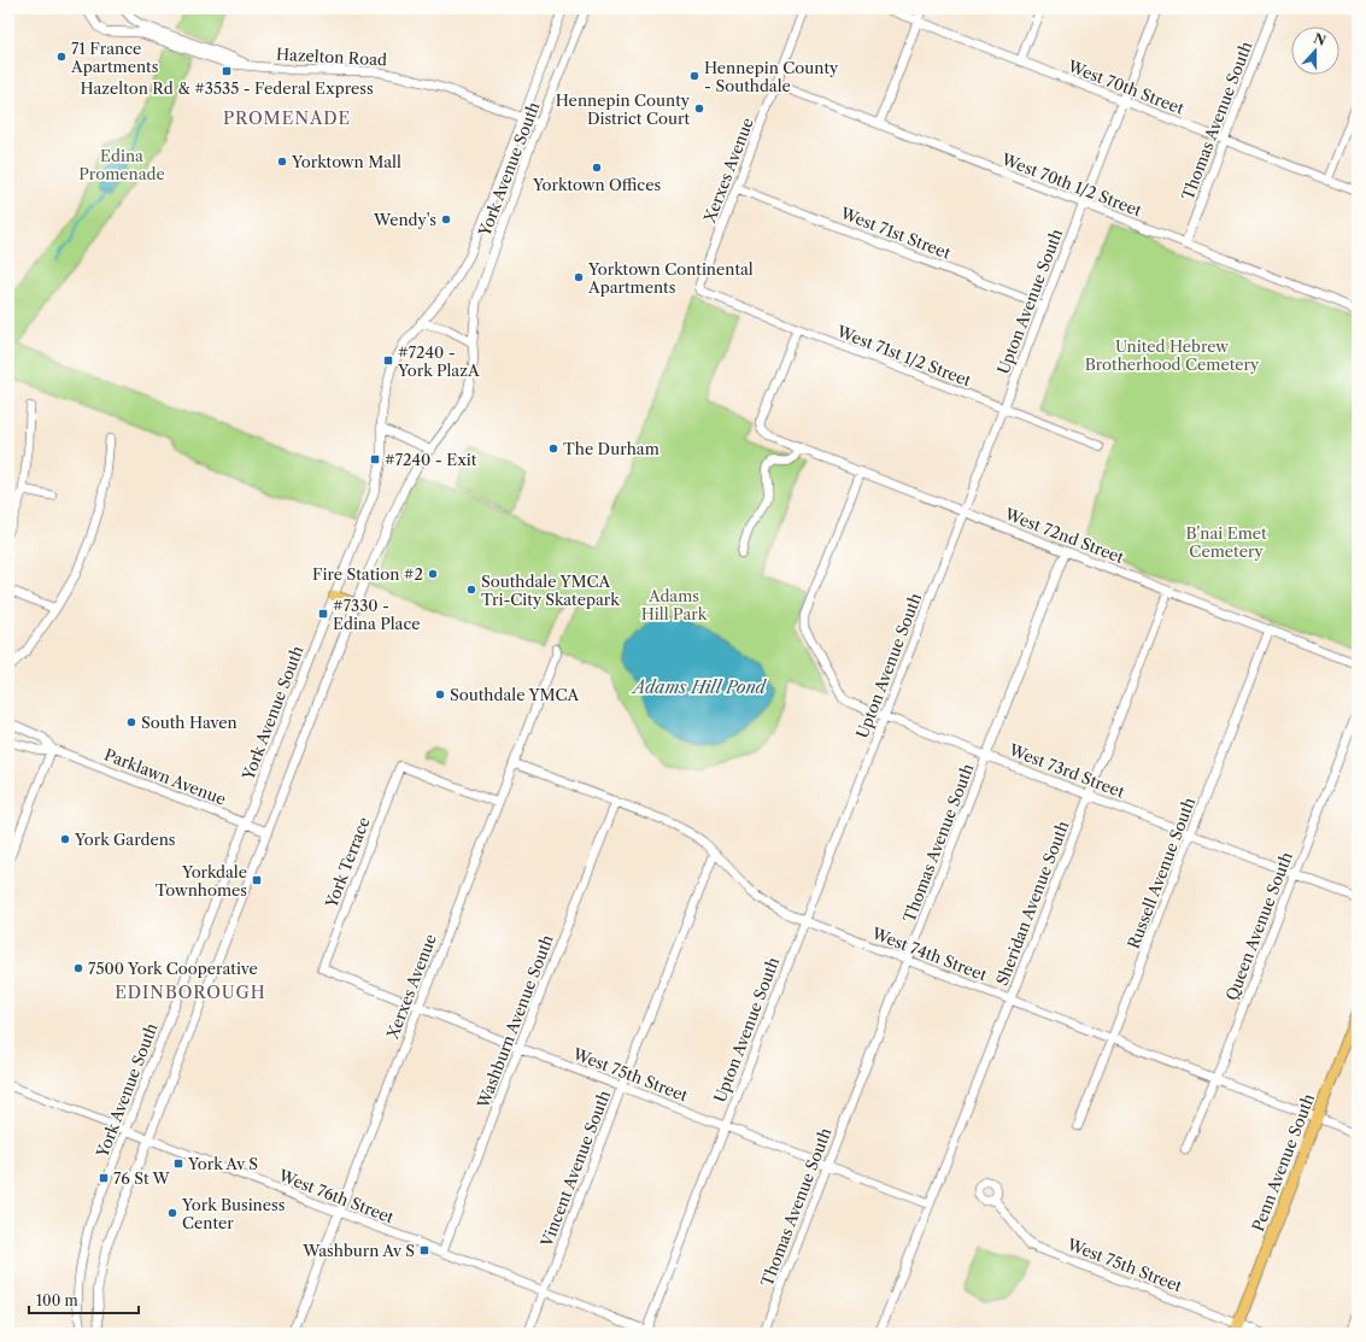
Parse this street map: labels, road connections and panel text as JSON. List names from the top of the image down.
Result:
{
  "streets": {
    "main road": ["Penn Avenue South"],
    "street": [
      "Hazelton Road",
      "West 70th Street",
      "Thomas Avenue South",
      "York Avenue South",
      "Xerxes Avenue",
      "West 70th 1/2 Street",
      "West 71st Street",
      "Upton Avenue South",
      "West 71st 1/2 Street",
      "West 72nd Street",
      "West 73rd Street",
      "Parklawn Avenue",
      "York Terrace",
      "Russell Avenue South",
      "Sheridan Avenue South",
      "Queen Avenue South",
      "West 74th Street",
      "Washburn Avenue South",
      "West 75th Street",
      "Vincent Avenue South",
      "West 76th Street"
    ]
  },
  "crossings": [
    ["Hazelton Road", "York Avenue South"],
    ["West 70th Street", "Thomas Avenue South"],
    ["West 70th Street", "Upton Avenue South"],
    ["Thomas Avenue South", "West 70th 1/2 Street"],
    ["Thomas Avenue South", "West 72nd Street"],
    ["Thomas Avenue South", "West 73rd Street"],
    ["Thomas Avenue South", "West 74th Street"],
    ["Thomas Avenue South", "West 75th Street"],
    ["York Avenue South", "Parklawn Avenue"],
    ["York Avenue South", "West 76th Street"],
    ["Xerxes Avenue", "West 70th 1/2 Street"],
    ["Xerxes Avenue", "West 71st Street"],
    ["Xerxes Avenue", "West 71st 1/2 Street"],
    ["Xerxes Avenue", "York Terrace"],
    ["Xerxes Avenue", "West 74th Street"],
    ["Xerxes Avenue", "West 75th Street"],
    ["Xerxes Avenue", "West 76th Street"],
    ["West 70th 1/2 Street", "Upton Avenue South"],
    ["West 71st Street", "Upton Avenue South"],
    ["Upton Avenue South", "West 71st 1/2 Street"],
    ["Upton Avenue South", "West 72nd Street"],
    ["Upton Avenue South", "West 73rd Street"],
    ["Upton Avenue South", "West 74th Street"],
    ["Upton Avenue South", "West 75th Street"],
    ["Upton Avenue South", "West 76th Street"],
    ["West 71st 1/2 Street", "West 72nd Street"],
    ["West 72nd Street", "West 73rd Street"],
    ["West 72nd Street", "Russell Avenue South"],
    ["West 72nd Street", "Sheridan Avenue South"],
    ["West 73rd Street", "Russell Avenue South"],
    ["West 73rd Street", "Sheridan Avenue South"],
    ["West 73rd Street", "Queen Avenue South"],
    ["York Terrace", "West 75th Street"],
    ["Russell Avenue South", "West 74th Street"],
    ["Sheridan Avenue South", "West 74th Street"],
    ["Sheridan Avenue South", "West 75th Street"],
    ["Queen Avenue South", "West 74th Street"],
    ["West 74th Street", "Washburn Avenue South"],
    ["West 74th Street", "Penn Avenue South"],
    ["West 74th Street", "Vincent Avenue South"],
    ["Washburn Avenue South", "West 75th Street"],
    ["Washburn Avenue South", "West 76th Street"],
    ["West 75th Street", "Penn Avenue South"],
    ["West 75th Street", "Vincent Avenue South"],
    ["Vincent Avenue South", "West 76th Street"]
  ],
  "districts": ["PROMENADE", "EDINBOROUGH"],
  "water": ["Adams Hill Pond"],
  "parks": [
    "Edina Promenade",
    "United Hebrew Brotherhood Cemetery",
    "B'nai Emet Cemetery",
    "Adams Hill Park"
  ],
  "places": {
    "other": [
      "71 France Apartments",
      "Hennepin County - Southdale",
      "Hennepin County District Court",
      "Yorktown Mall",
      "Yorktown Offices",
      "Wendy's",
      "Yorktown Continental Apartments",
      "The Durham",
      "Fire Station #2",
      "Southdale YMCA Tri-City Skatepark",
      "Southdale YMCA",
      "South Haven",
      "York Gardens",
      "7500 York Cooperative",
      "York Business Center"
    ],
    "transit": [
      "Hazelton Rd & #3535 - Federal Express",
      "#7240 - York PlazA",
      "#7240 - Exit",
      "#7330 - Edina Place",
      "Yorkdale Townhomes",
      "York Av S",
      "76 St W",
      "Washburn Av S"
    ]
  },
  "scale_bar": "100 m",
  "north": "top"
}
